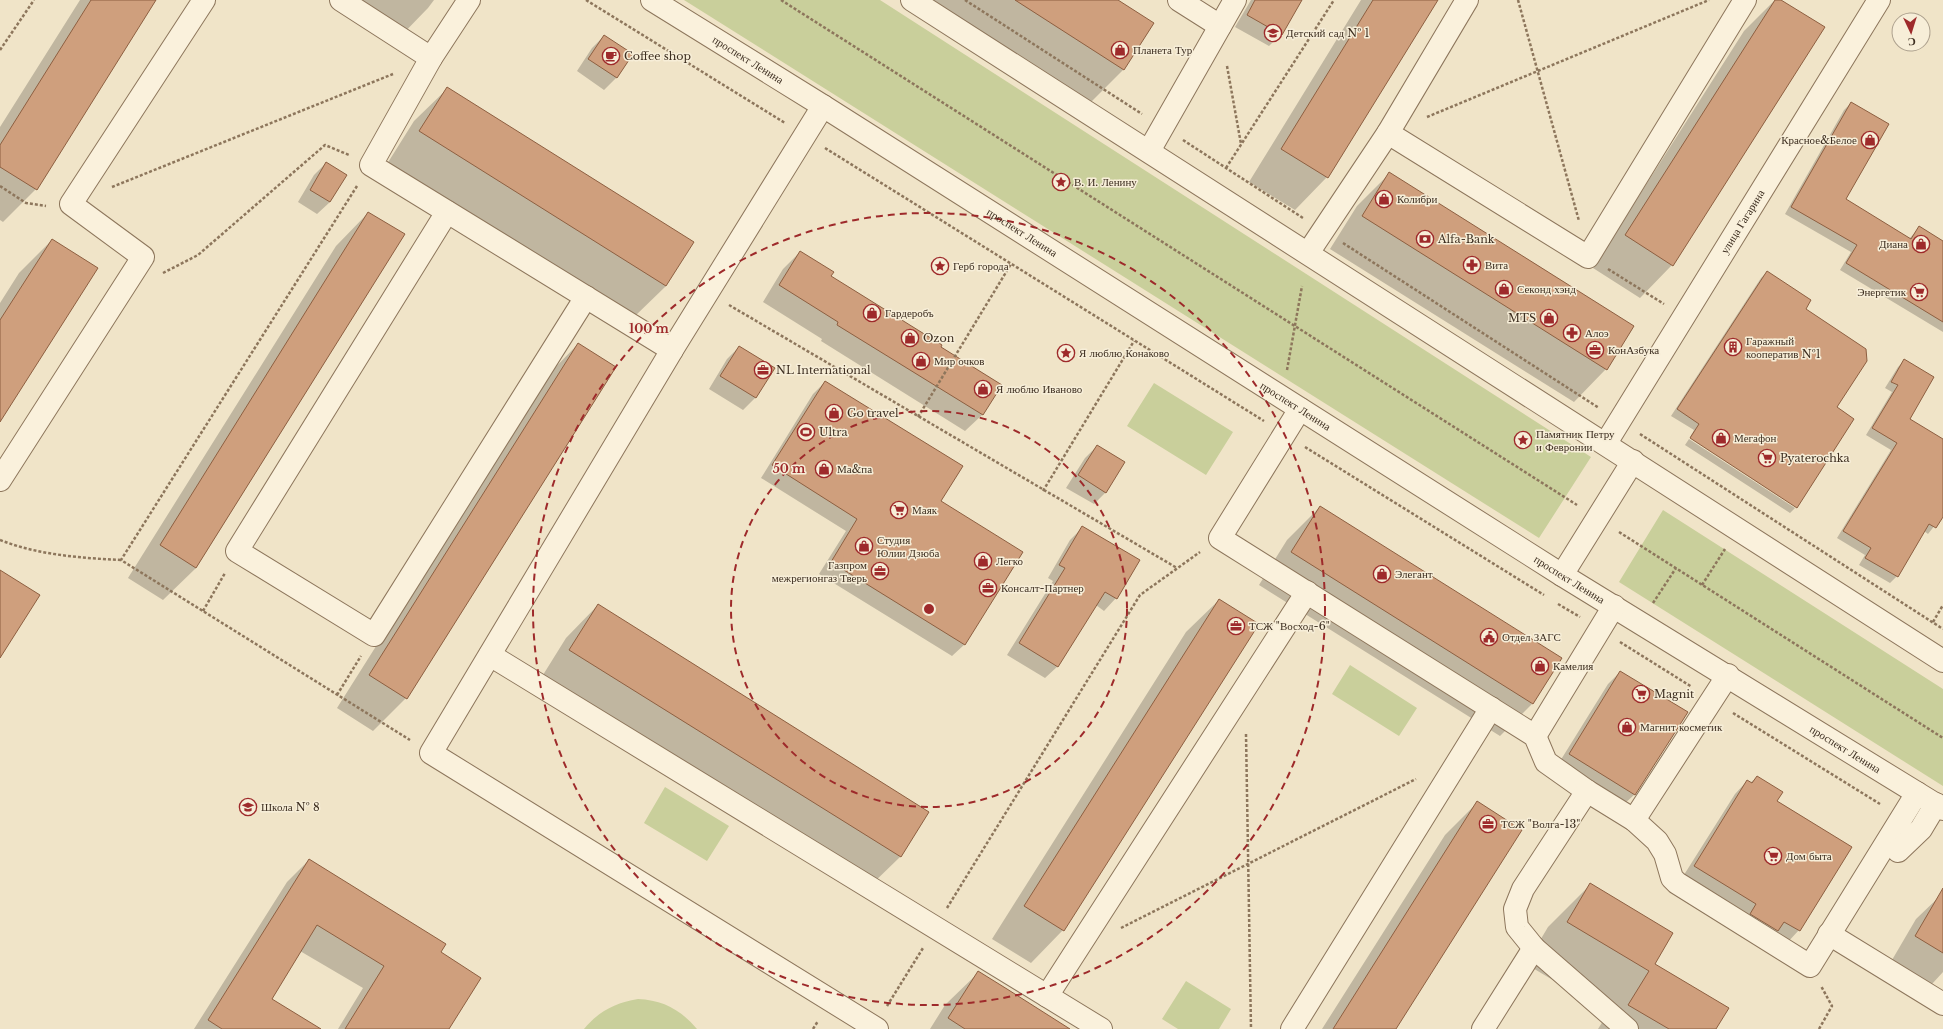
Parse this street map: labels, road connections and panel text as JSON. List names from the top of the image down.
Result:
{
  "streets": {
    "street": ["проспект Ленина", "улица Гагарина"]
  },
  "places": {
    "school or university": ["Детский сад № 1", "Школа № 8"],
    "shop": [
      "Планета Тур",
      "Красное&Белое",
      "Колибри",
      "Диана",
      "Секонд хэнд",
      "Гардеробъ",
      "MTS",
      "Ozon",
      "Мир очков",
      "Я люблю Иваново",
      "Go travel",
      "Мегафон",
      "Ма&па",
      "Студия Юлии Дзюба",
      "Легко",
      "Элегант",
      "Камелия",
      "Магнит косметик"
    ],
    "cafe": ["Coffee shop"],
    "place": [
      "В. И. Ленину",
      "Герб города",
      "Я люблю Конаково",
      "Памятник Петру и Февронии"
    ],
    "bank": ["Alfa-Bank"],
    "pharmacy": ["Вита", "Алоэ"],
    "supermarket": [
      "Энергетик",
      "Pyaterochka",
      "Маяк",
      "Magnit",
      "Дом быта"
    ],
    "building": ["Гаражный кооператив №1"],
    "office": [
      "КонАзбука",
      "NL International",
      "Газпром межрегионгаз Тверь",
      "Консалт-Партнер",
      "ТСЖ \"Восход-6\"",
      "ТСЖ \"Волга-13\""
    ],
    "sports": ["Ultra"],
    "public building": ["Отдел ЗАГС"]
  },
  "north": "bottom",
  "rings": ["100 m", "50 m"]
}
